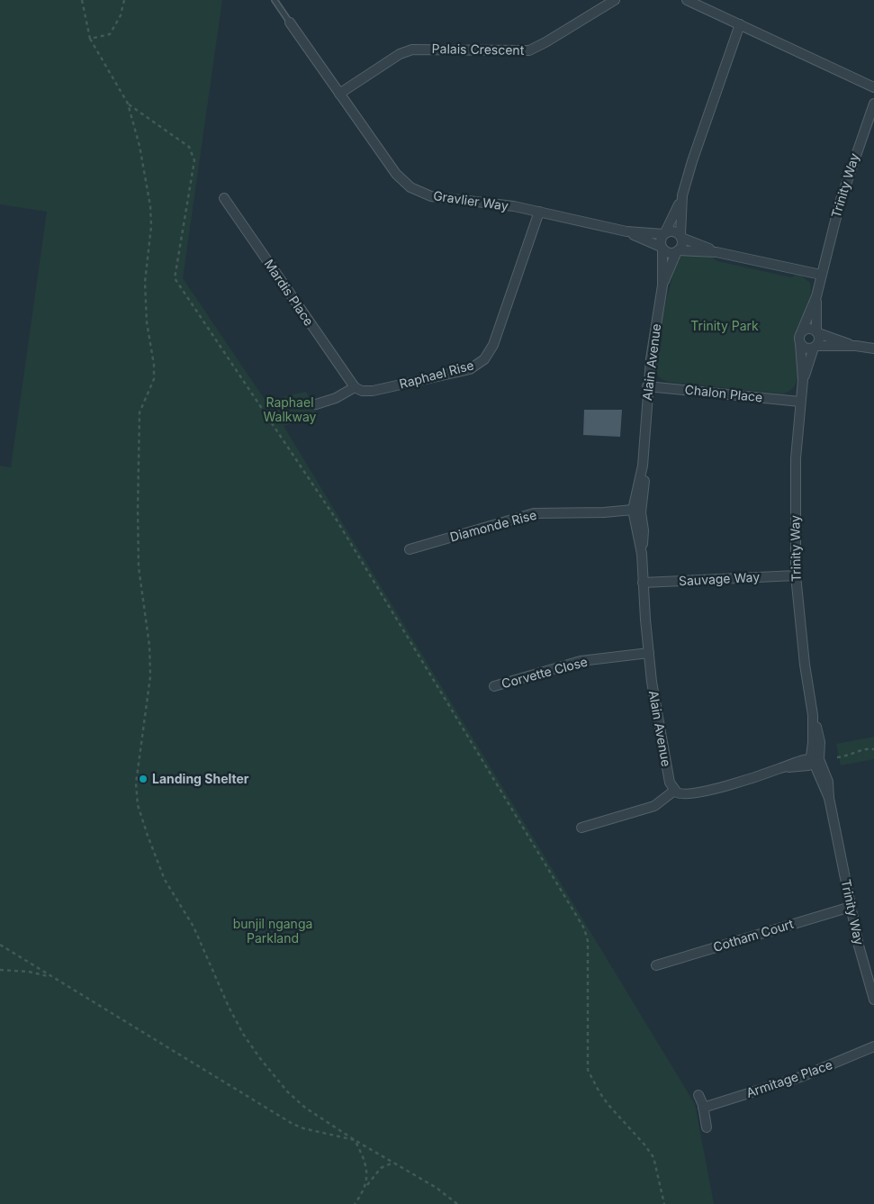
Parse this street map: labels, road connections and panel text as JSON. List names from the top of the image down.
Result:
{
  "streets": {
    "street": [
      "Palais Crescent",
      "Trinity Way",
      "Gravlier Way",
      "Mardis Place",
      "Alain Avenue",
      "Raphael Rise",
      "Chalon Place",
      "Diamonde Rise",
      "Sauvage Way",
      "Corvette Close",
      "Cotham Court",
      "Armitage Place"
    ]
  },
  "crossings": [
    ["Palais Crescent", "Gravlier Way"],
    ["Trinity Way", "Chalon Place"],
    ["Trinity Way", "Sauvage Way"],
    ["Trinity Way", "Cotham Court"],
    ["Gravlier Way", "Alain Avenue"],
    ["Gravlier Way", "Raphael Rise"],
    ["Mardis Place", "Raphael Rise"],
    ["Alain Avenue", "Chalon Place"],
    ["Alain Avenue", "Diamonde Rise"],
    ["Alain Avenue", "Sauvage Way"],
    ["Alain Avenue", "Corvette Close"]
  ],
  "parks": ["Trinity Park", "Raphael Walkway", "bunjil nganga Parkland"],
  "places": ["Landing Shelter"]
}
